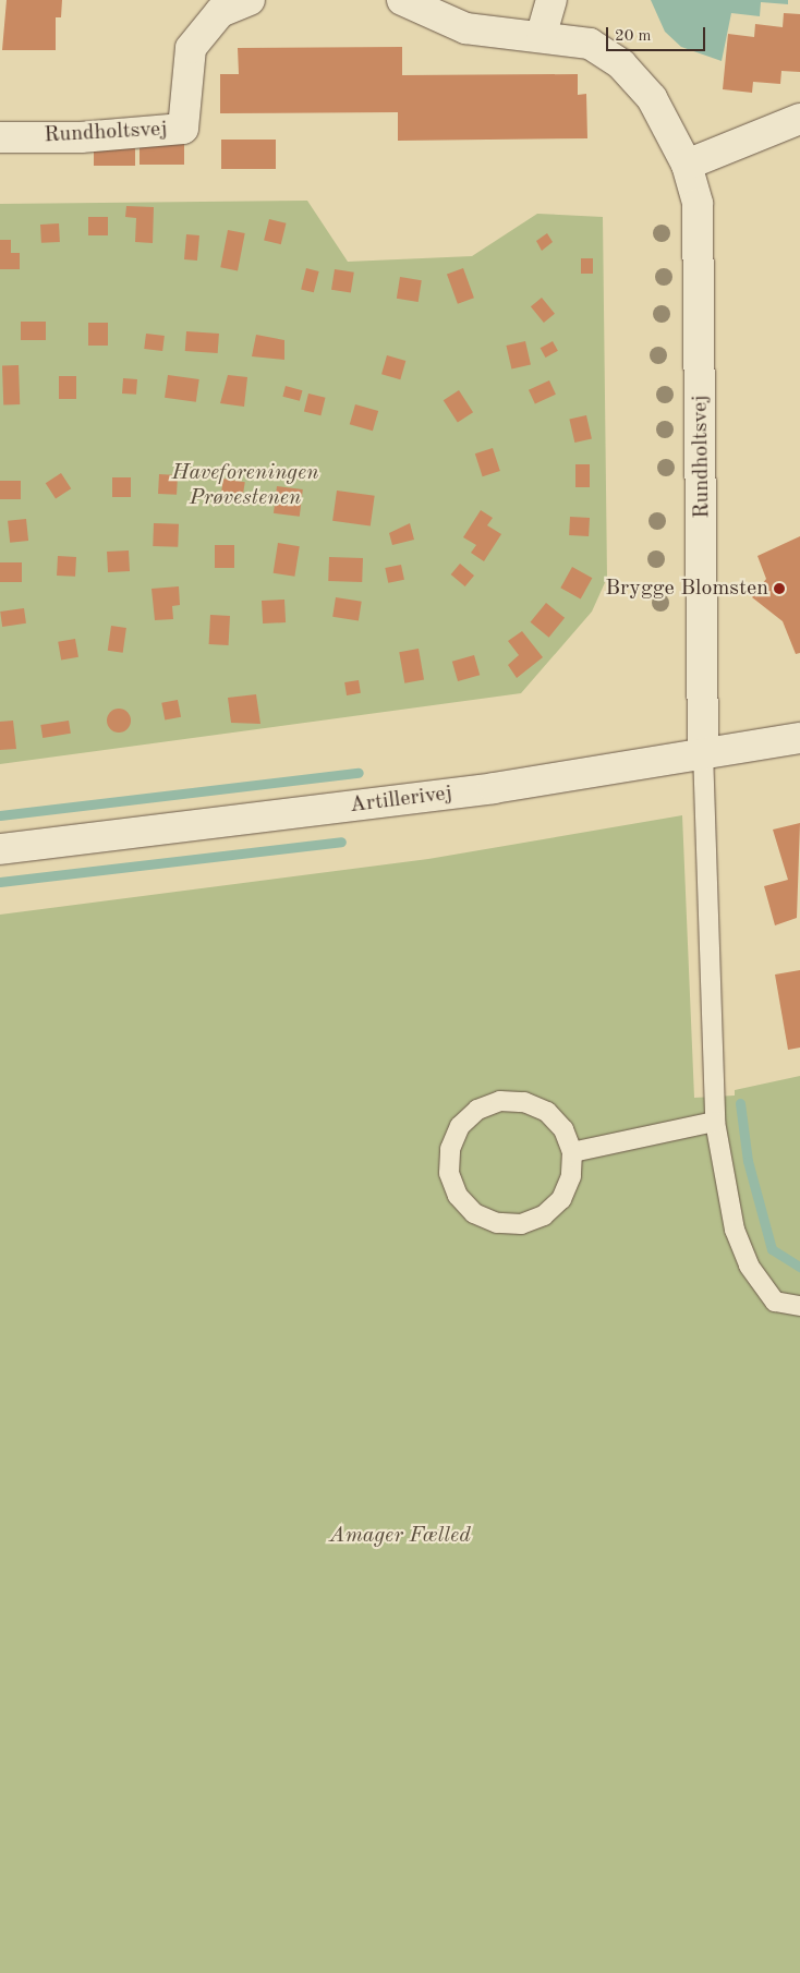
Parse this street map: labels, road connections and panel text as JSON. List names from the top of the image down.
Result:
{
  "streets": {
    "street": ["Rundholtsvej", "Artillerivej"]
  },
  "crossings": [
    ["Rundholtsvej", "Artillerivej"]
  ],
  "parks": ["Haveforeningen Prøvestenen", "Amager Fælled"],
  "places": ["Brygge Blomsten"],
  "scale_bar": "20 m"
}
